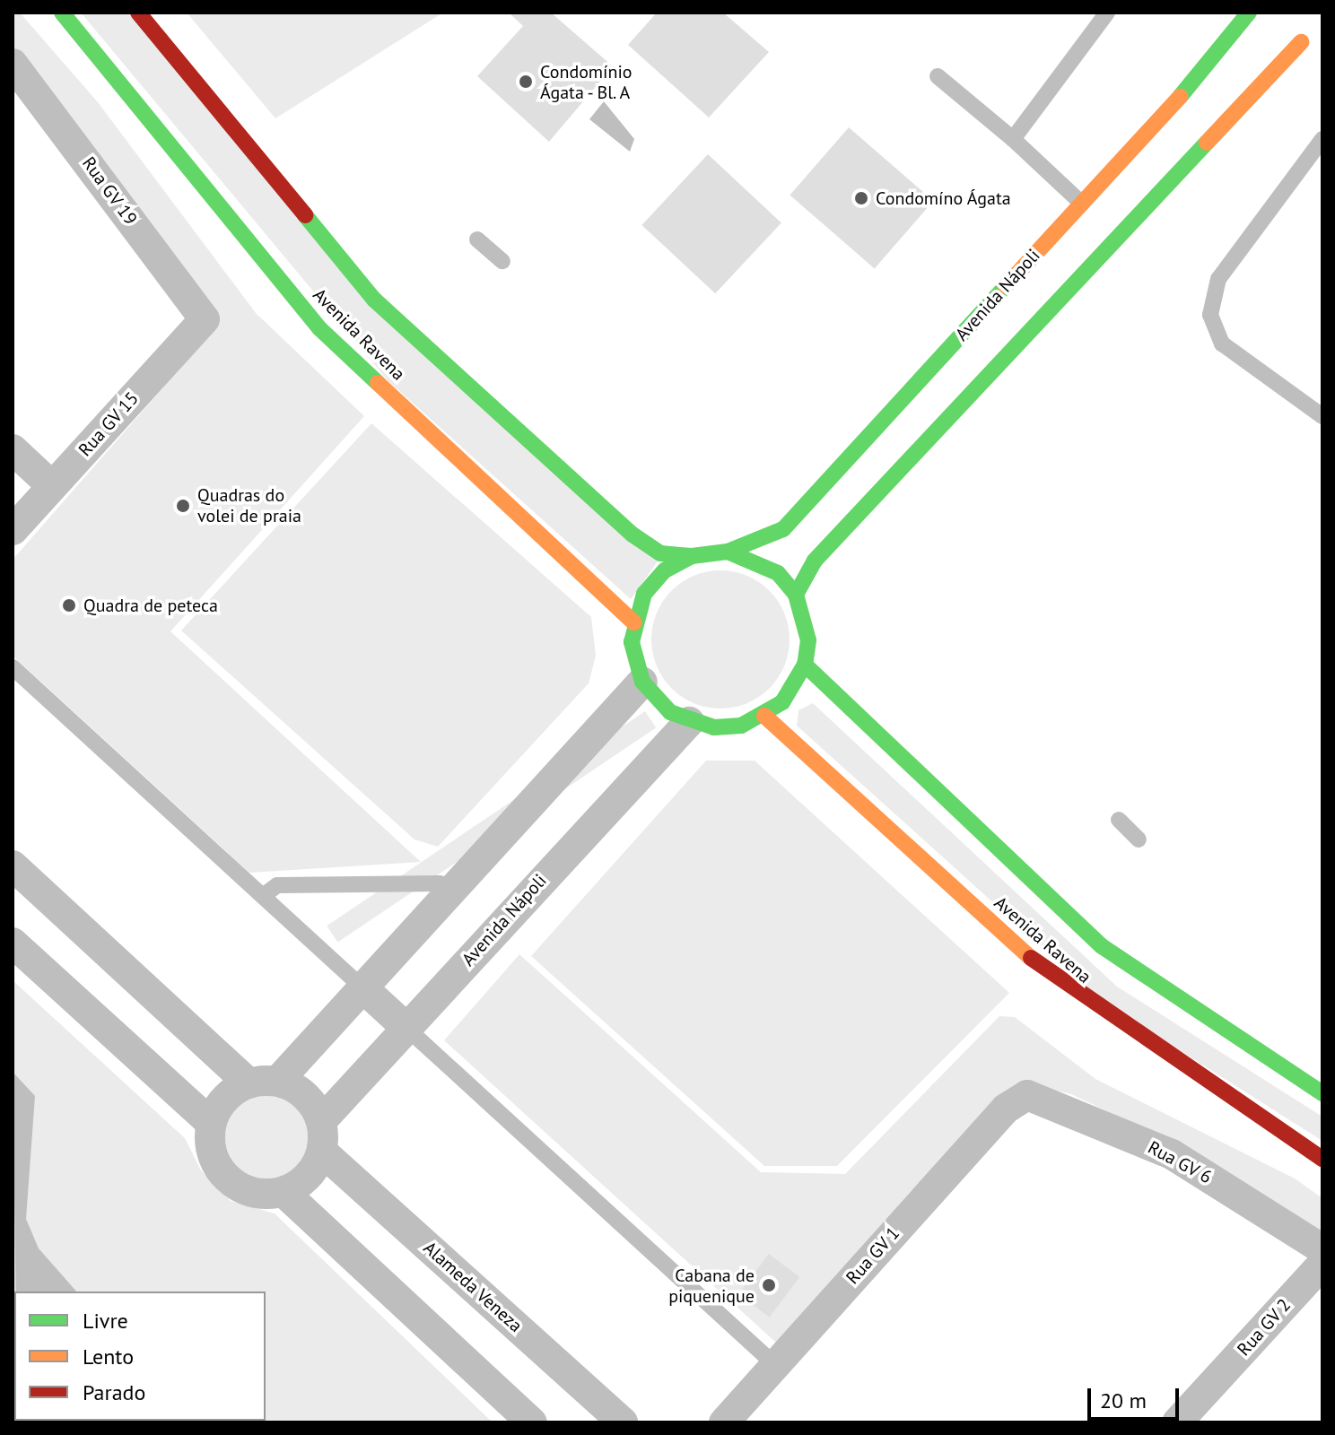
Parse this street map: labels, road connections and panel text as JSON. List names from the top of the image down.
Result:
{
  "streets": {
    "main road": ["Avenida Nápoli", "Avenida Ravena"],
    "street": [
      "Rua GV 19",
      "Rua GV 15",
      "Rua GV 6",
      "Rua GV 1",
      "Alameda Veneza",
      "Rua GV 2"
    ]
  },
  "crossings": [
    ["Rua GV 19", "Rua GV 15"],
    ["Avenida Nápoli", "Avenida Ravena"],
    ["Avenida Nápoli", "Alameda Veneza"],
    ["Rua GV 6", "Rua GV 1"]
  ],
  "places": [
    "Condomínio Ágata - Bl. A",
    "Condomíno Ágata",
    "Quadras do volei de praia",
    "Quadra de peteca",
    "Cabana de piquenique"
  ],
  "legend": ["Livre", "Lento", "Parado"],
  "scale_bar": "20 m"
}
